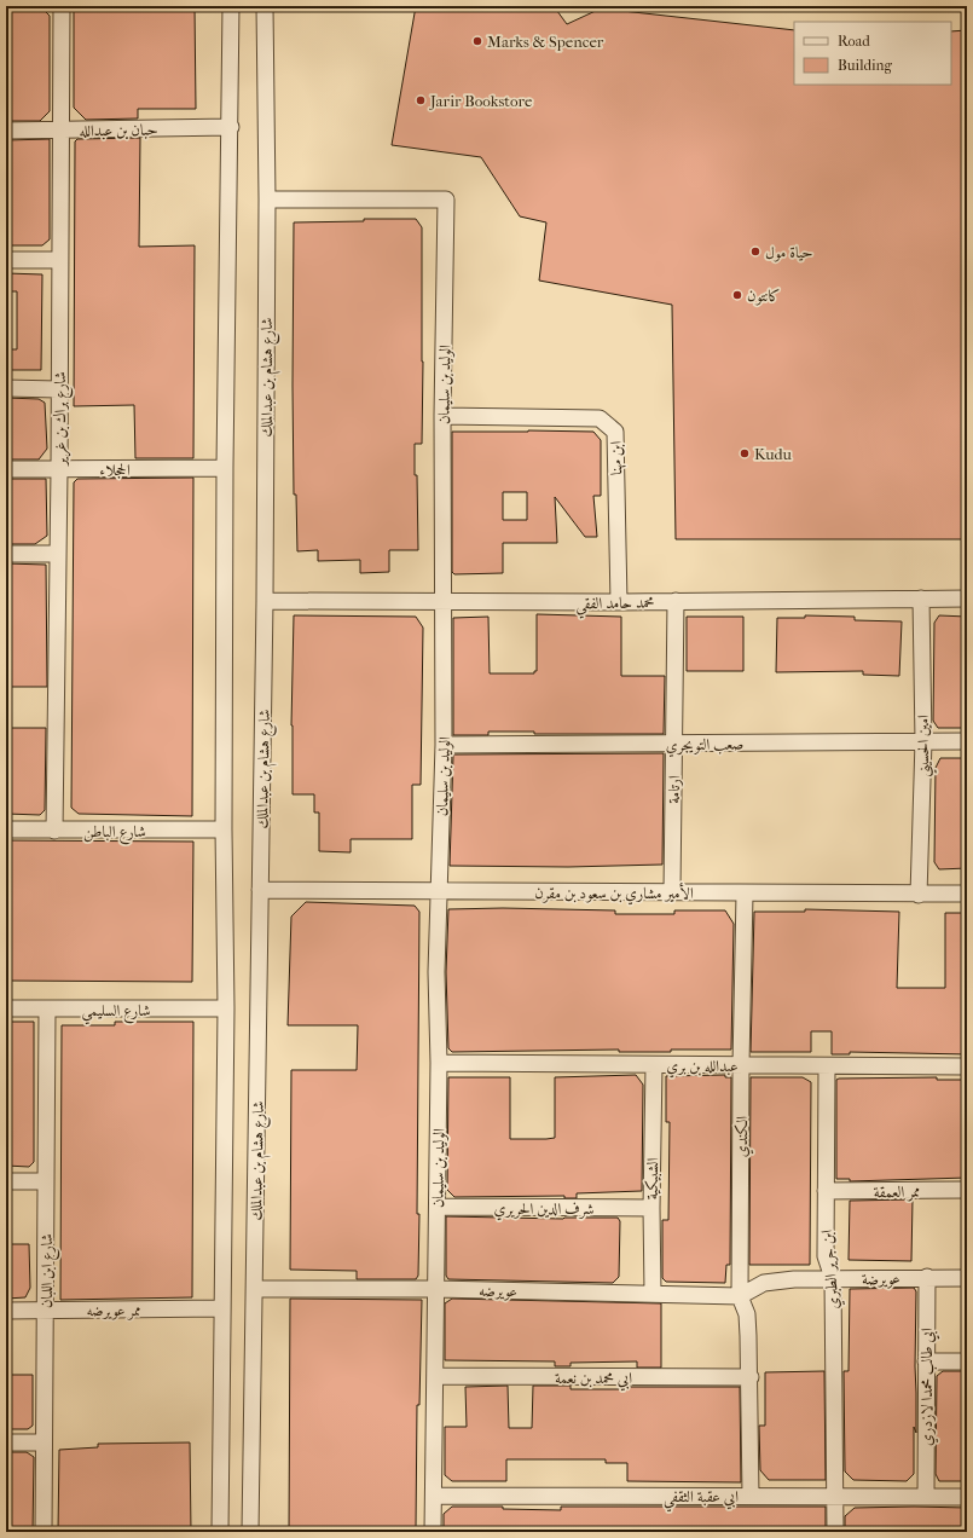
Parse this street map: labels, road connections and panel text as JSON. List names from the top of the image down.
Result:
{
  "streets": {
    "street": [
      "حبان بن عبدالله",
      "شارع هشام بن عبدالملك",
      "الوليد بن سليمان",
      "شارع براك بن غرير",
      "ابن مهنا",
      "الحجلاء",
      "محمد حامد الفقي",
      "صعب التويجري",
      "امين الحسيني",
      "ارتامة",
      "شارع الباطن",
      "الأمير مشاري بن سعود بن مقرن",
      "شارع السليمي",
      "عبدالله بن بري",
      "الكندي",
      "الشبيكية",
      "ممر العمقة",
      "شرف الدين الحريري",
      "ابن جرير الطبري",
      "شارع ابن اللبان",
      "عويرضة",
      "عويرضه",
      "ممر عويرضه",
      "ابي محمد بن نعمة",
      "ابي طالب محمدا لازدري",
      "ابي عقبة الثقفي"
    ]
  },
  "crossings": [
    ["حبان بن عبدالله", "شارع هشام بن عبدالملك"],
    ["حبان بن عبدالله", "شارع براك بن غرير"],
    ["شارع هشام بن عبدالملك", "الوليد بن سليمان"],
    ["شارع هشام بن عبدالملك", "الحجلاء"],
    ["شارع هشام بن عبدالملك", "محمد حامد الفقي"],
    ["شارع هشام بن عبدالملك", "شارع الباطن"],
    ["شارع هشام بن عبدالملك", "الأمير مشاري بن سعود بن مقرن"],
    ["شارع هشام بن عبدالملك", "شارع السليمي"],
    ["شارع هشام بن عبدالملك", "عويرضه"],
    ["شارع هشام بن عبدالملك", "ممر عويرضه"],
    ["الوليد بن سليمان", "ابن مهنا"],
    ["الوليد بن سليمان", "محمد حامد الفقي"],
    ["الوليد بن سليمان", "صعب التويجري"],
    ["الوليد بن سليمان", "الأمير مشاري بن سعود بن مقرن"],
    ["الوليد بن سليمان", "عبدالله بن بري"],
    ["الوليد بن سليمان", "شرف الدين الحريري"],
    ["الوليد بن سليمان", "عويرضه"],
    ["الوليد بن سليمان", "ابي محمد بن نعمة"],
    ["الوليد بن سليمان", "ابي عقبة الثقفي"],
    ["شارع براك بن غرير", "الحجلاء"],
    ["شارع براك بن غرير", "شارع الباطن"],
    ["ابن مهنا", "محمد حامد الفقي"],
    ["محمد حامد الفقي", "امين الحسيني"],
    ["محمد حامد الفقي", "ارتامة"],
    ["صعب التويجري", "امين الحسيني"],
    ["صعب التويجري", "ارتامة"],
    ["امين الحسيني", "الأمير مشاري بن سعود بن مقرن"],
    ["ارتامة", "الأمير مشاري بن سعود بن مقرن"],
    ["الأمير مشاري بن سعود بن مقرن", "الكندي"],
    ["شارع السليمي", "شارع ابن اللبان"],
    ["عبدالله بن بري", "الكندي"],
    ["عبدالله بن بري", "الشبيكية"],
    ["عبدالله بن بري", "ابن جرير الطبري"],
    ["الكندي", "عويرضة"],
    ["الكندي", "عويرضه"],
    ["الكندي", "ابي محمد بن نعمة"],
    ["الكندي", "ابي عقبة الثقفي"],
    ["الشبيكية", "شرف الدين الحريري"],
    ["الشبيكية", "عويرضه"],
    ["ممر العمقة", "ابن جرير الطبري"],
    ["ابن جرير الطبري", "عويرضة"],
    ["ابن جرير الطبري", "ابي عقبة الثقفي"],
    ["شارع ابن اللبان", "ممر عويرضه"],
    ["عويرضة", "عويرضه"],
    ["عويرضة", "ابي طالب محمدا لازدري"],
    ["ابي طالب محمدا لازدري", "ابي عقبة الثقفي"]
  ],
  "places": [
    "Marks & Spencer",
    "Jarir Bookstore",
    "حياة مول",
    "كانتون",
    "Kudu"
  ],
  "legend": ["Road", "Building"]
}
